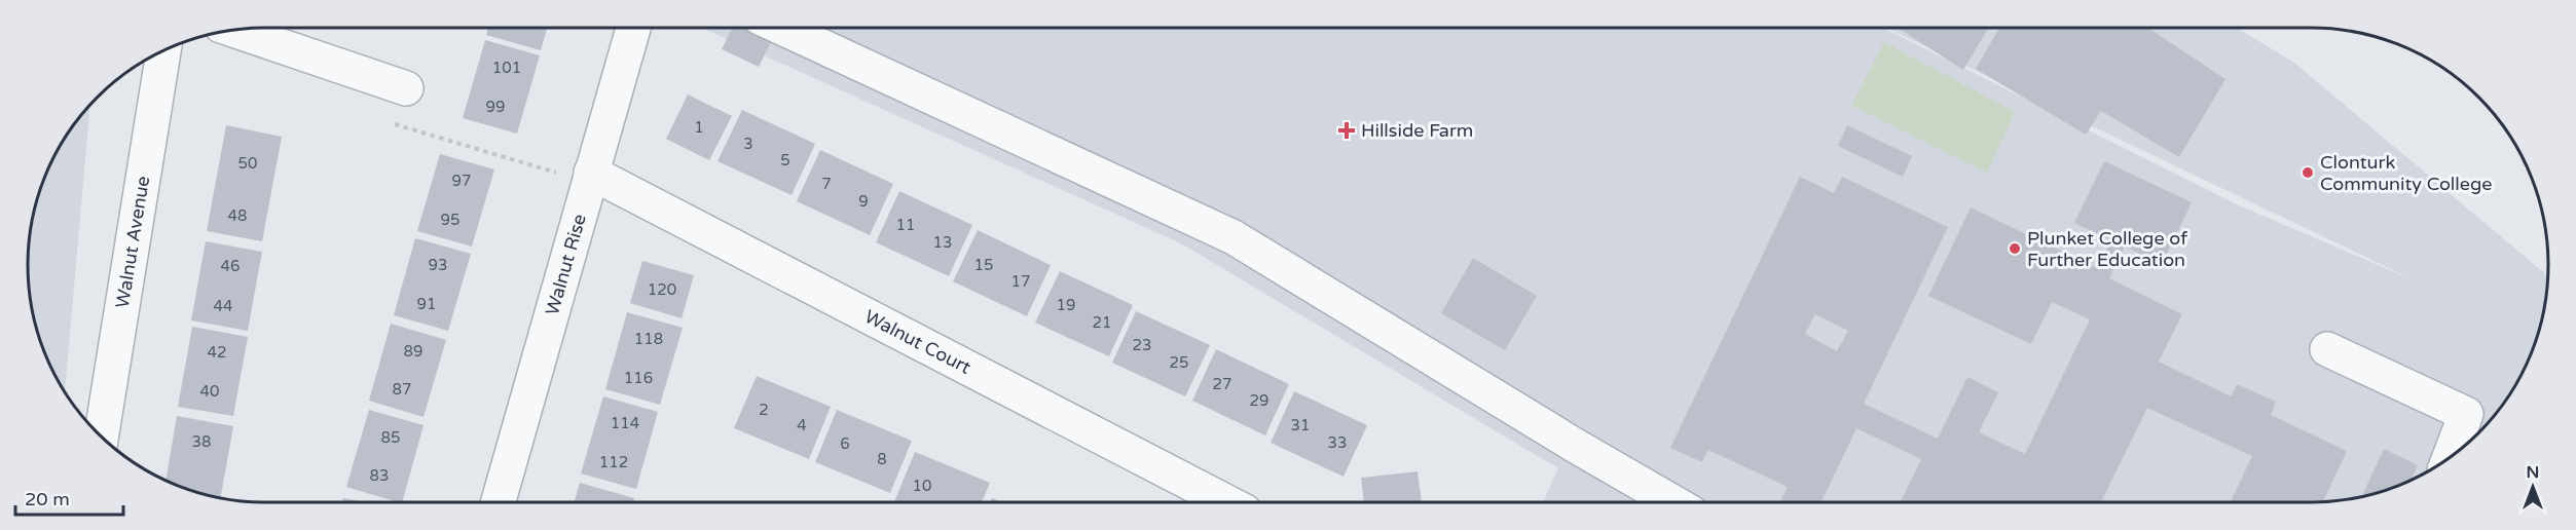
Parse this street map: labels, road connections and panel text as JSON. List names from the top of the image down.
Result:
{
  "streets": {
    "street": ["Walnut Avenue", "Walnut Rise", "Walnut Court"]
  },
  "crossings": [
    ["Walnut Rise", "Walnut Court"]
  ],
  "places": {
    "health": ["Hillside Farm"],
    "other": ["Clonturk Community College", "Plunket College of Further Education"]
  },
  "house_numbers": [
    "101",
    "99",
    "1",
    "3",
    "5",
    "50",
    "97",
    "7",
    "9",
    "48",
    "95",
    "11",
    "13",
    "93",
    "15",
    "46",
    "17",
    "120",
    "91",
    "19",
    "44",
    "21",
    "118",
    "23",
    "89",
    "42",
    "25",
    "116",
    "27",
    "87",
    "40",
    "29",
    "2",
    "114",
    "4",
    "31",
    "85",
    "38",
    "33",
    "6",
    "8",
    "112",
    "83",
    "10"
  ],
  "scale_bar": "20 m",
  "north": "top"
}
